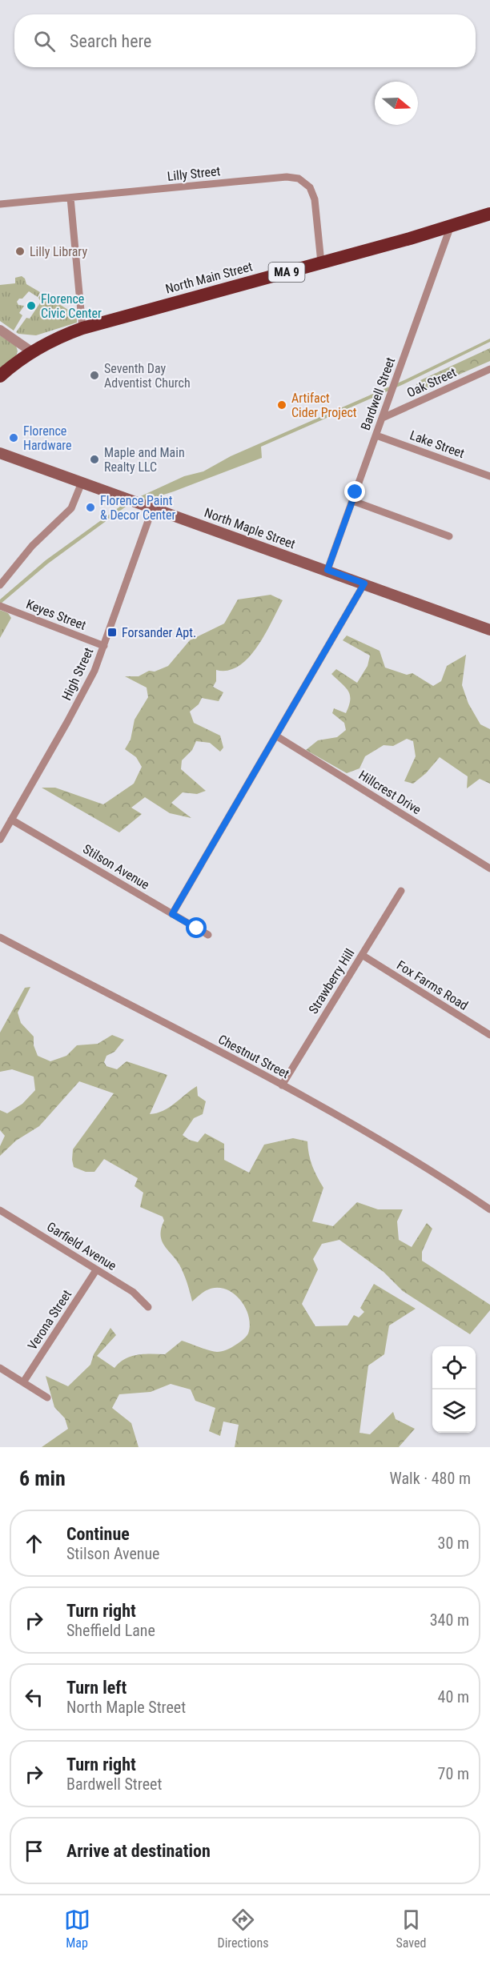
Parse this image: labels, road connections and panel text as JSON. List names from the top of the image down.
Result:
{
  "streets": {
    "highway": ["MA 9", "North Main Street"],
    "main road": ["North Maple Street"],
    "street": [
      "Lilly Street",
      "Oak Street",
      "Bardwell Street",
      "Lake Street",
      "Keyes Street",
      "High Street",
      "Hillcrest Drive",
      "Stilson Avenue",
      "Strawberry Hill",
      "Fox Farms Road",
      "Chestnut Street",
      "Garfield Avenue",
      "Verona Street"
    ]
  },
  "crossings": [
    ["Lilly Street", "North Main Street"],
    ["North Main Street", "Bardwell Street"],
    ["Oak Street", "Bardwell Street"],
    ["Bardwell Street", "Lake Street"],
    ["Bardwell Street", "North Maple Street"],
    ["North Maple Street", "High Street"],
    ["Keyes Street", "High Street"],
    ["High Street", "Stilson Avenue"],
    ["Strawberry Hill", "Fox Farms Road"],
    ["Strawberry Hill", "Chestnut Street"],
    ["Garfield Avenue", "Verona Street"]
  ],
  "places": {
    "other": [
      "Lilly Library",
      "Florence Civic Center",
      "Seventh Day Adventist Church",
      "Artifact Cider Project",
      "Florence Hardware",
      "Maple and Main Realty LLC",
      "Florence Paint & Decor Center"
    ],
    "transit": ["Forsander Apt."]
  },
  "north": "right",
  "page": {
    "search": "Search here",
    "heading": ["6 min", "Walk · 480 m"],
    "list": [
      ["Continue", "Stilson Avenue", "30 m"],
      ["Turn right", "Sheffield Lane", "340 m"],
      ["Turn left", "North Maple Street", "40 m"],
      ["Turn right", "Bardwell Street", "70 m"],
      "Arrive at destination"
    ],
    "nav": ["Map", "Directions", "Saved"]
  }
}
